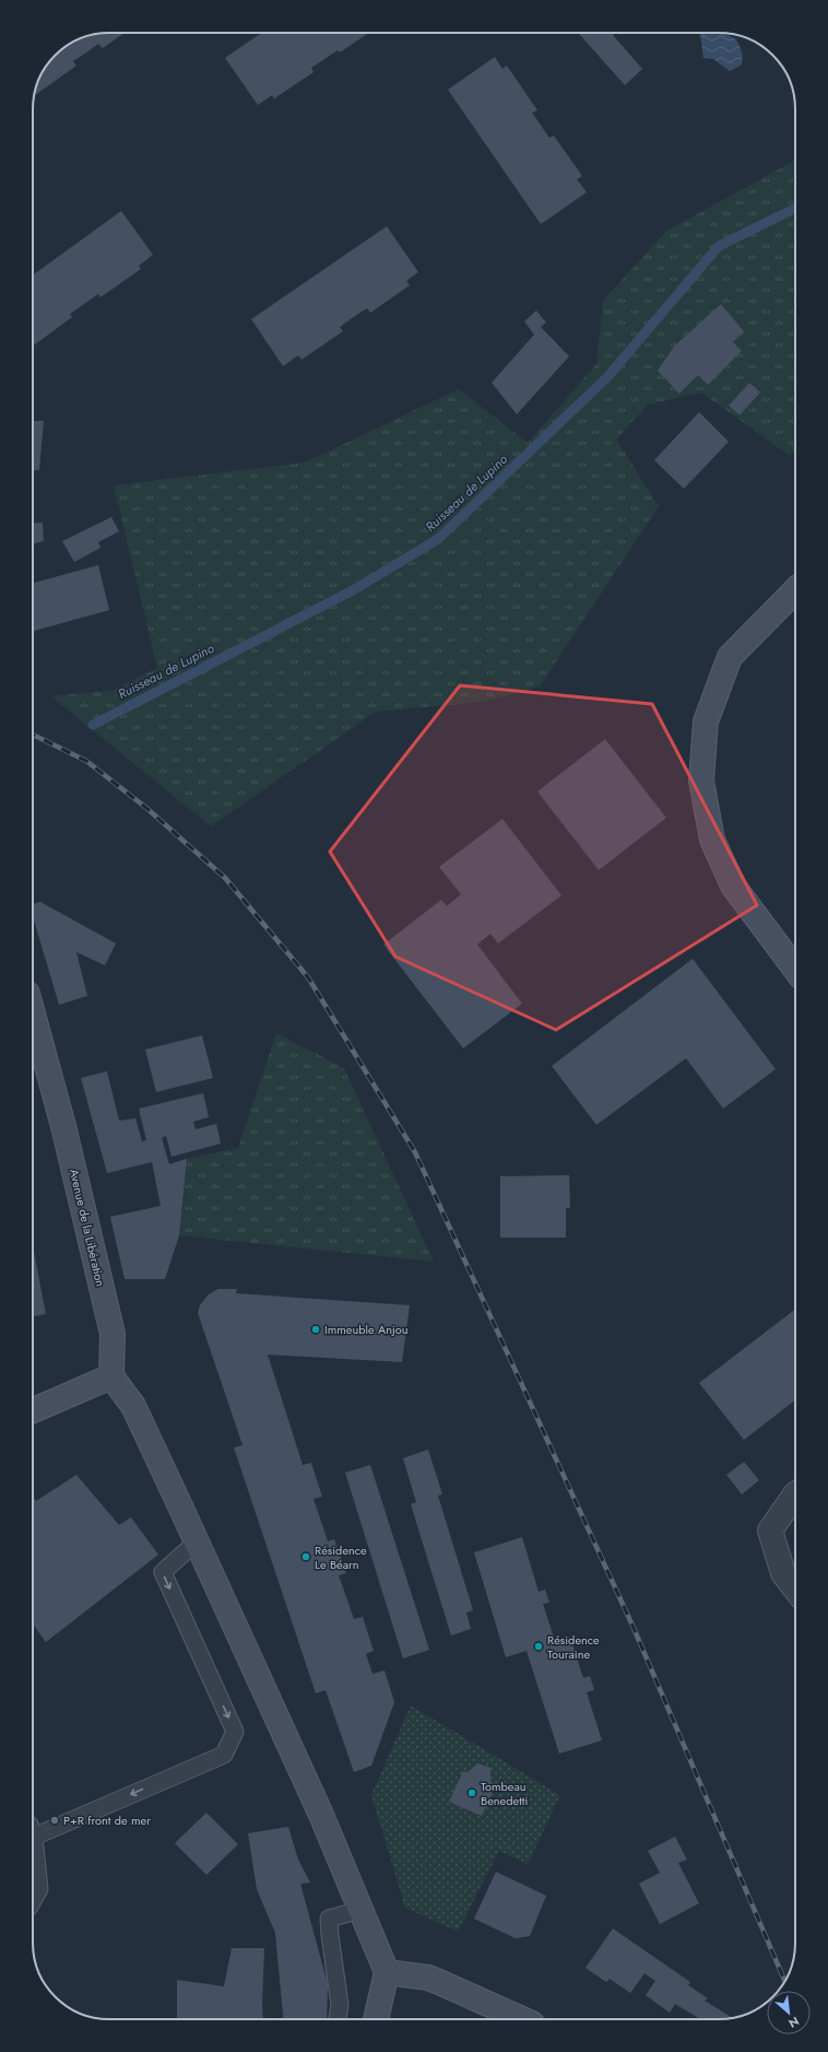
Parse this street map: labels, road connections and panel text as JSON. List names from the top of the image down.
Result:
{
  "streets": {
    "main road": ["Avenue de la Libération"]
  },
  "water": ["Ruisseau de Lupino"],
  "places": [
    "Immeuble Anjou",
    "Résidence Le Béarn",
    "Résidence Touraine",
    "Tombeau Benedetti",
    "P+R front de mer"
  ],
  "north": "bottom right"
}
